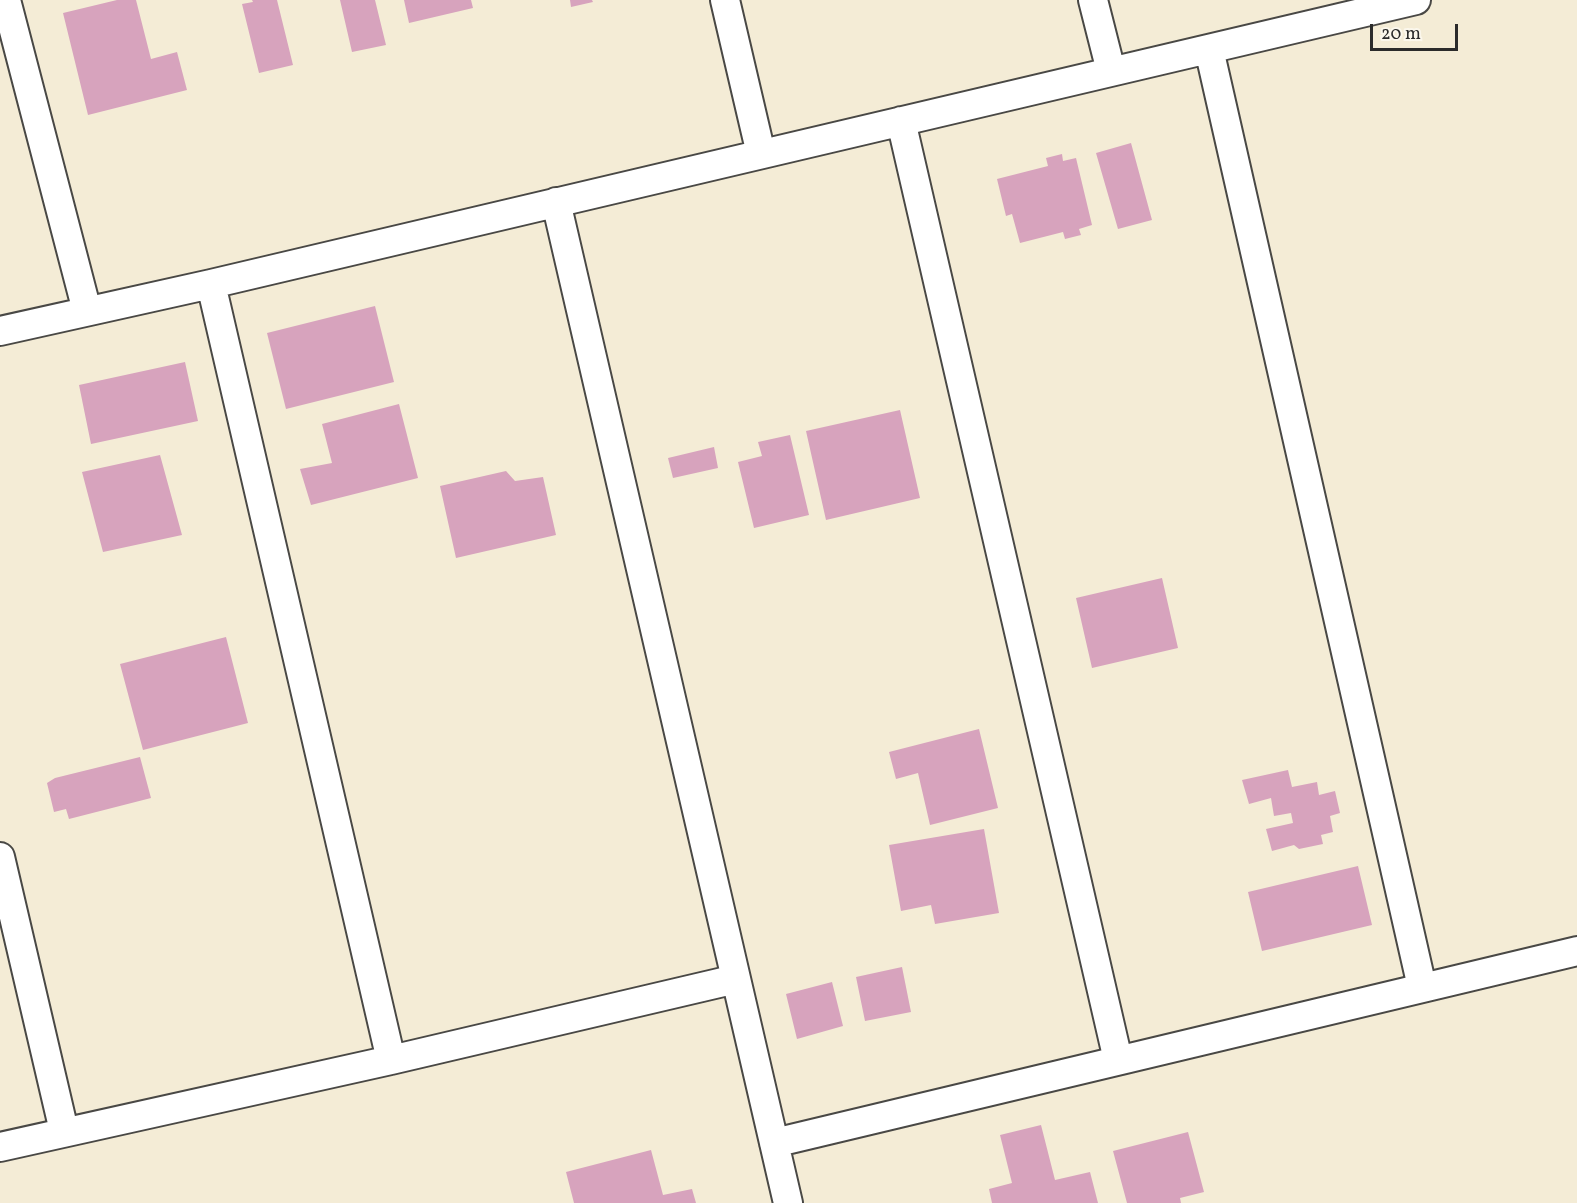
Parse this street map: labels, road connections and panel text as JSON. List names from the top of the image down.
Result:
{
  "scale_bar": "20 m"
}
